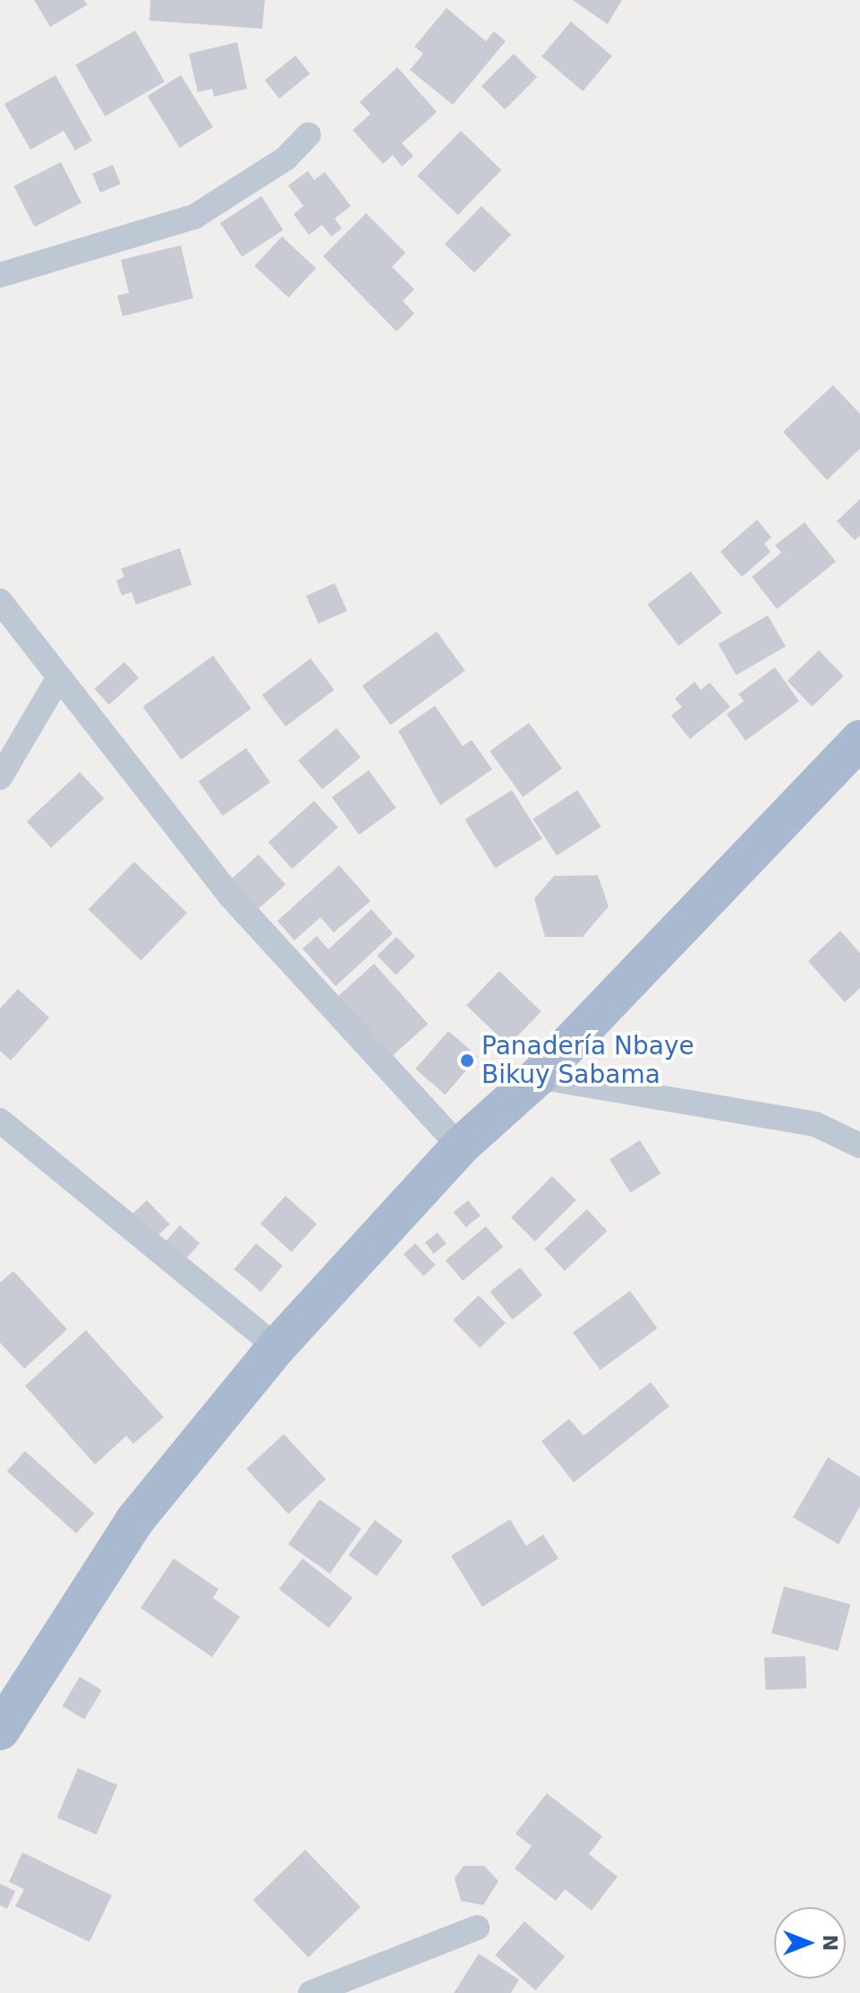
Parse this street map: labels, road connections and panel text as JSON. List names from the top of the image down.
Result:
{
  "places": ["Panadería Nbaye Bikuy Sabama"],
  "north": "right"
}
